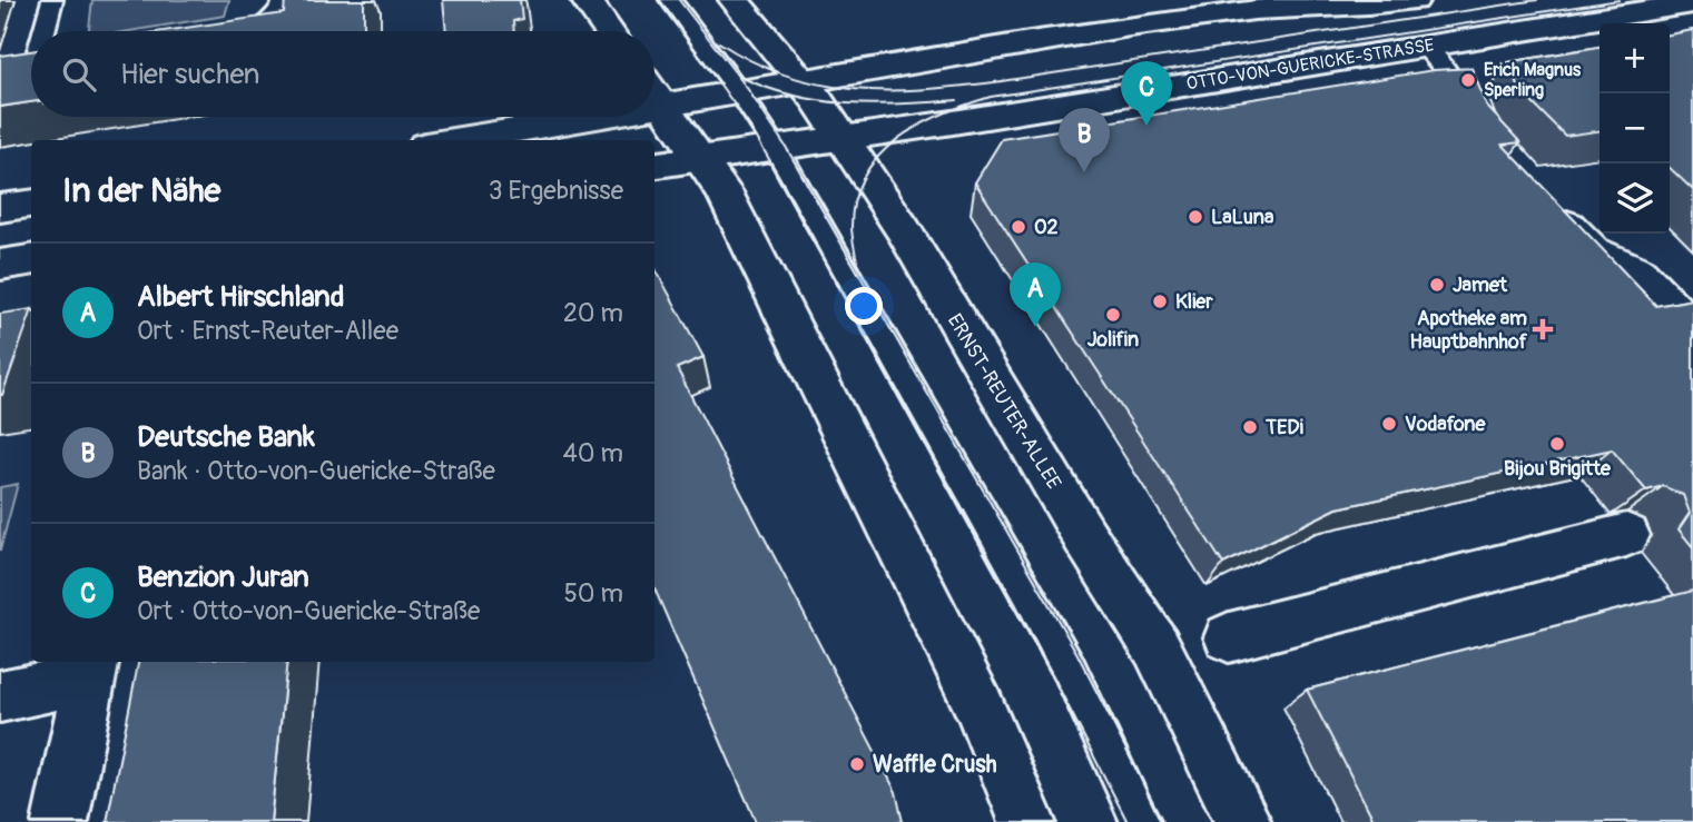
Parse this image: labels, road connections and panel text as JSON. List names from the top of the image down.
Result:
{
  "streets": {
    "street": ["OTTO-VON-GUERICKE-STRASSE", "ERNST-REUTER-ALLEE"]
  },
  "crossings": [
    ["OTTO-VON-GUERICKE-STRASSE", "ERNST-REUTER-ALLEE"]
  ],
  "places": {
    "other": [
      "Erich Magnus Sperling",
      "LaLuna",
      "O2",
      "Jamet",
      "Klier",
      "Jolifin",
      "Vodafone",
      "TEDi",
      "Bijou Brigitte",
      "Waffle Crush"
    ],
    "health": ["Apotheke am Hauptbahnhof"]
  },
  "page": {
    "map_buttons": ["+", "−"],
    "search": "Hier suchen",
    "pins": ["C", "B", "A"],
    "heading": ["In der Nähe", "3 Ergebnisse"],
    "list": [
      {
        "mark": "A",
        "name": "Albert Hirschland",
        "note": "Ort · Ernst-Reuter-Allee",
        "value": "20 m"
      },
      {
        "mark": "B",
        "name": "Deutsche Bank",
        "note": "Bank · Otto-von-Guericke-Straße",
        "value": "40 m"
      },
      {
        "mark": "C",
        "name": "Benzion Juran",
        "note": "Ort · Otto-von-Guericke-Straße",
        "value": "50 m"
      }
    ]
  }
}
